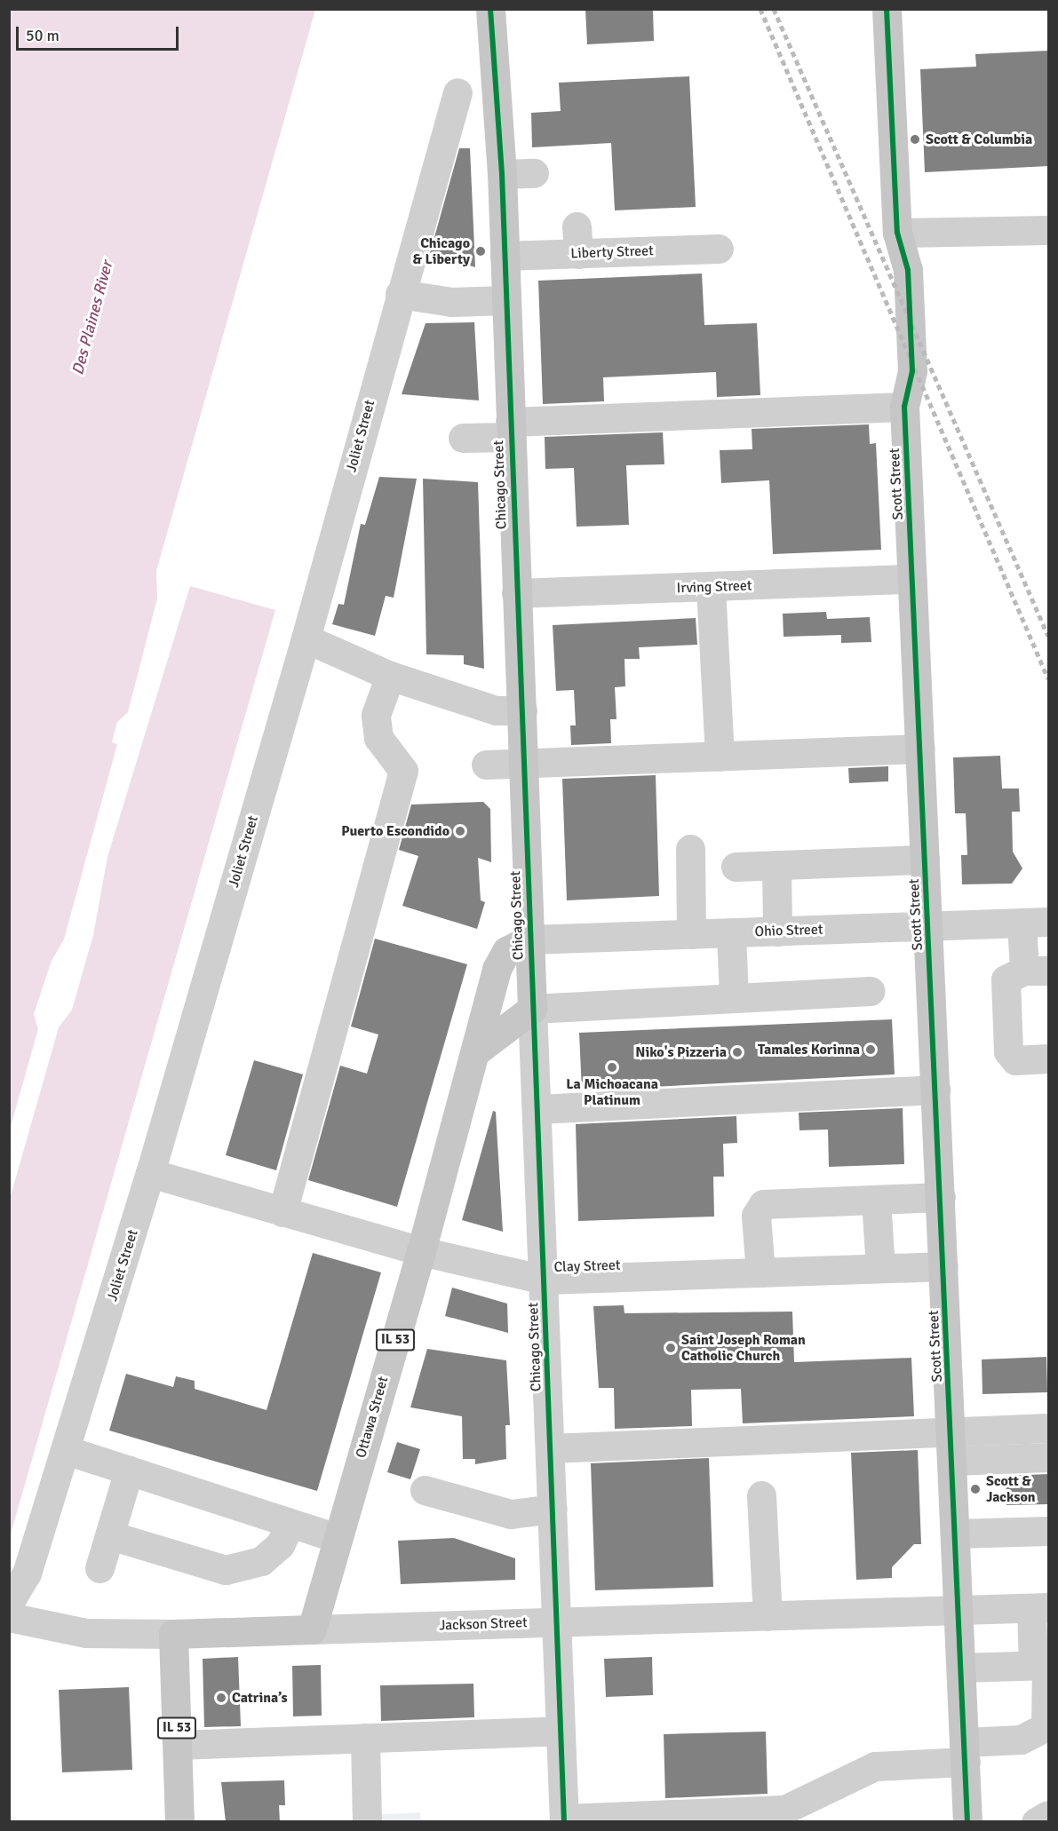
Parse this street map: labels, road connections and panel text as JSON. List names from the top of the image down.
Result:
{
  "streets": {
    "main road": [
      "Scott Street",
      "Chicago Street",
      "IL 53",
      "Ottawa Street",
      "Jackson Street"
    ],
    "street": [
      "Liberty Street",
      "Joliet Street",
      "Irving Street",
      "Ohio Street",
      "Clay Street"
    ]
  },
  "crossings": [
    ["Liberty Street", "Chicago Street"],
    ["Joliet Street", "Clay Street"],
    ["Scott Street", "Irving Street"],
    ["Scott Street", "Ohio Street"],
    ["Scott Street", "Clay Street"],
    ["Scott Street", "Jackson Street"],
    ["Chicago Street", "Irving Street"],
    ["Chicago Street", "Ohio Street"],
    ["Chicago Street", "Clay Street"],
    ["Chicago Street", "Ottawa Street"],
    ["Chicago Street", "Jackson Street"],
    ["Ohio Street", "Ottawa Street"],
    ["Clay Street", "Ottawa Street"],
    ["IL 53", "Jackson Street"],
    ["Ottawa Street", "Jackson Street"]
  ],
  "water": ["Des Plaines River"],
  "places": [
    "Scott & Columbia",
    "Chicago & Liberty",
    "Puerto Escondido",
    "Tamales Korinna",
    "Niko's Pizzeria",
    "La Michoacana Platinum",
    "Saint Joseph Roman Catholic Church",
    "Scott & Jackson",
    "Catrina’s"
  ],
  "scale_bar": "50 m"
}
